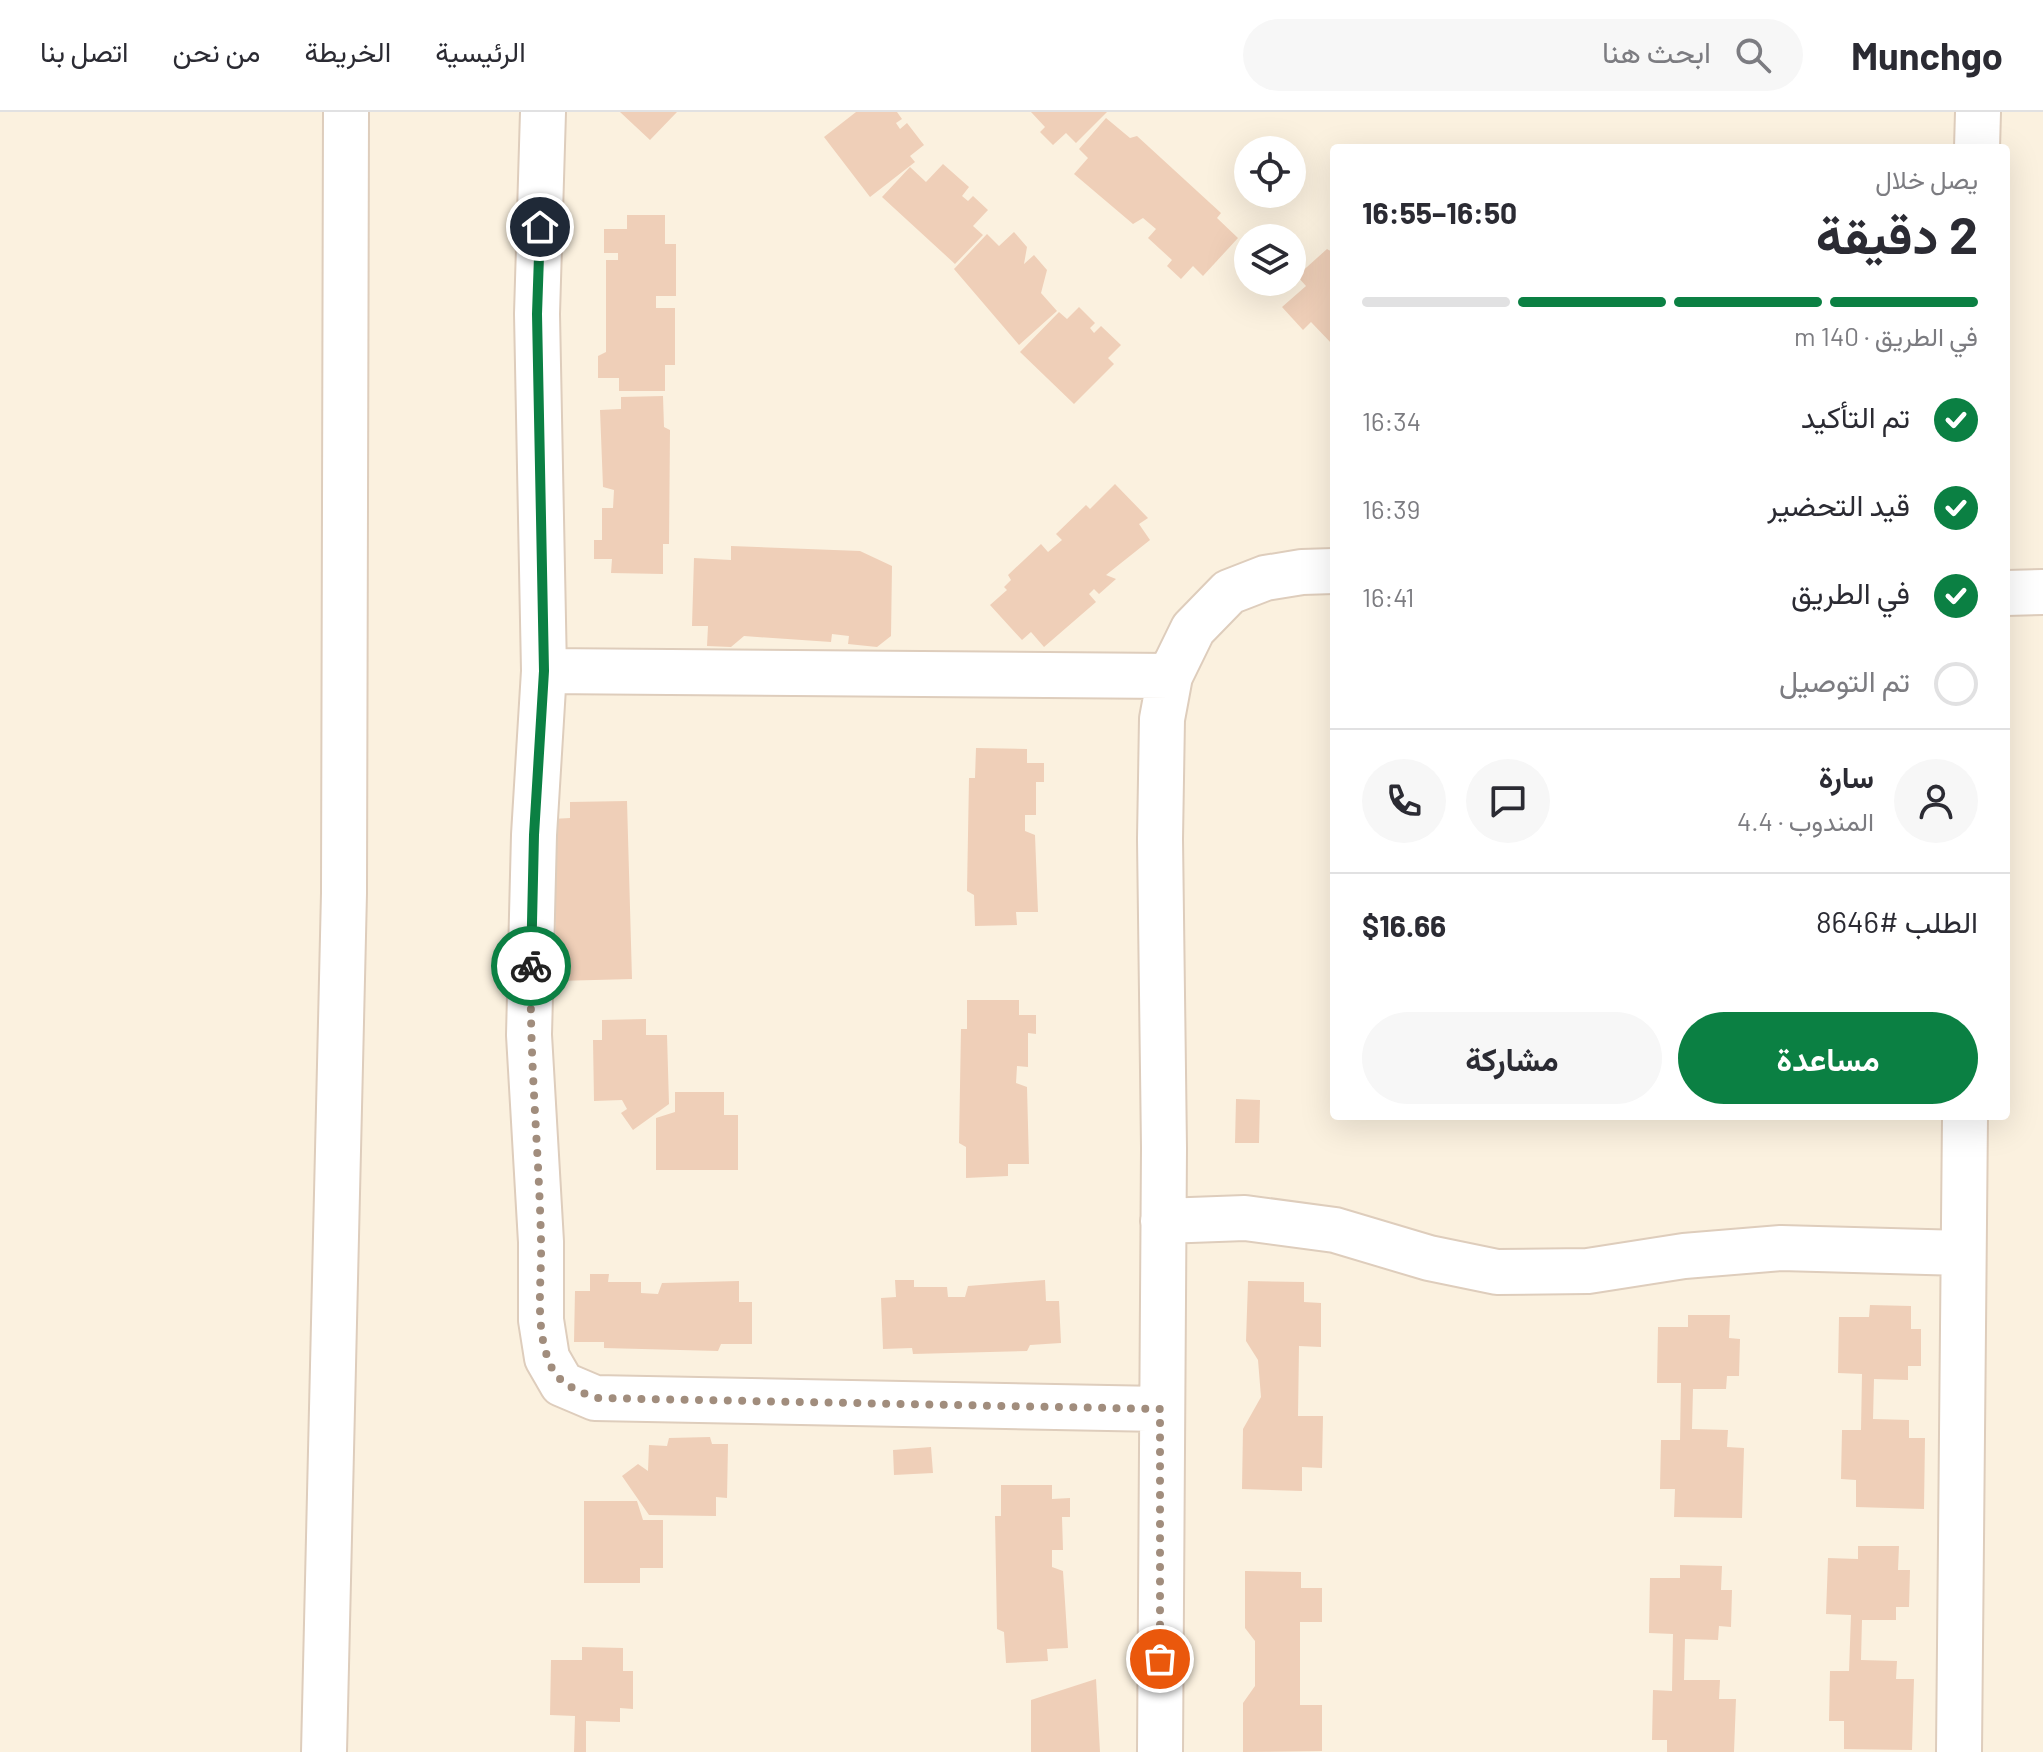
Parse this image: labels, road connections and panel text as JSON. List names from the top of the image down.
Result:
{
  "page": {
    "header": "Munchgo",
    "search": "ابحث هنا",
    "nav": [
      "الرئيسية",
      "الخريطة",
      "من نحن",
      "اتصل بنا"
    ],
    "heading": ["2 دقيقة", "يصل خلال", "16:50–16:55"],
    "panel": [
      "سارة",
      "المندوب · 4.4",
      "الطلب #8646",
      "$16.66"
    ],
    "bar": "في الطريق · 140 m",
    "list": [
      ["تم التأكيد", "16:34"],
      ["قيد التحضير", "16:39"],
      ["في الطريق", "16:41"],
      "تم التوصيل"
    ],
    "buttons": ["مساعدة", "مشاركة"]
  }
}
